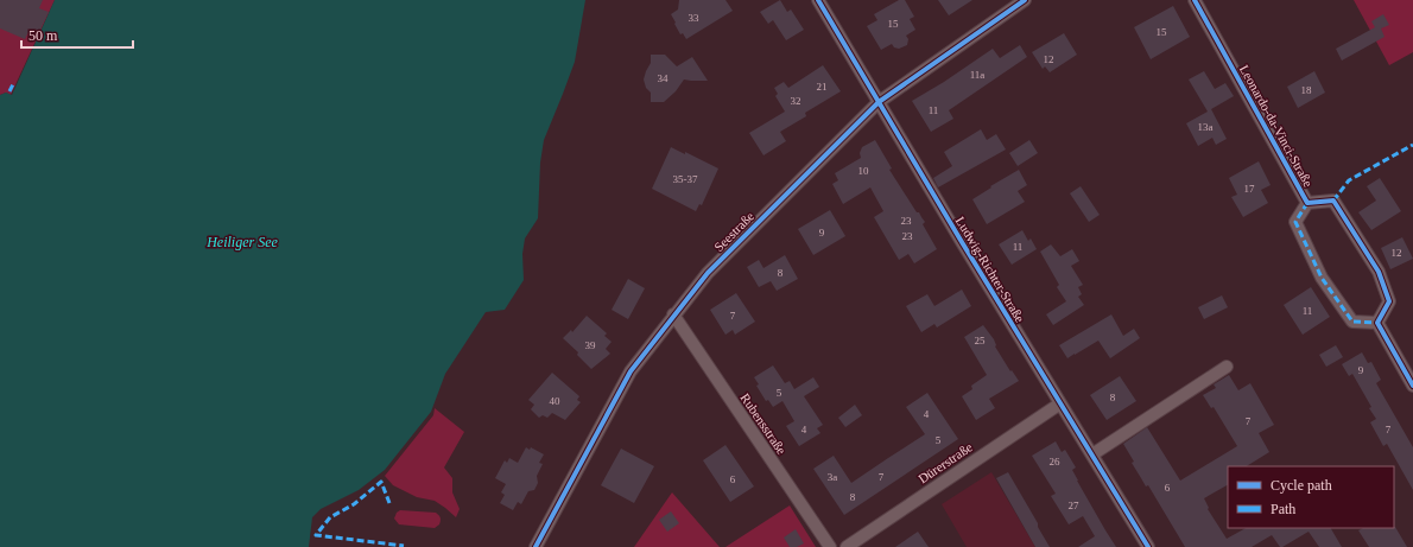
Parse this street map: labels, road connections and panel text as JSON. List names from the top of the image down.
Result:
{
  "streets": {
    "street": [
      "Leonardo-da-Vinci-Straße",
      "Seestraße",
      "Ludwig-Richter-Straße",
      "Rubensstraße",
      "Dürerstraße"
    ]
  },
  "crossings": [
    ["Seestraße", "Ludwig-Richter-Straße"],
    ["Seestraße", "Rubensstraße"],
    ["Ludwig-Richter-Straße", "Dürerstraße"]
  ],
  "water": ["Heiliger See"],
  "house_numbers": [
    "33",
    "15",
    "15",
    "12",
    "11a",
    "34",
    "21",
    "18",
    "32",
    "11",
    "13a",
    "10",
    "35-37",
    "17",
    "23",
    "9",
    "23",
    "11",
    "12",
    "8",
    "11",
    "7",
    "25",
    "39",
    "9",
    "5",
    "8",
    "40",
    "4",
    "7",
    "4",
    "7",
    "5",
    "26",
    "3a",
    "7",
    "6",
    "6",
    "8",
    "27"
  ],
  "legend": ["Cycle path", "Path"],
  "scale_bar": "50 m"
}
